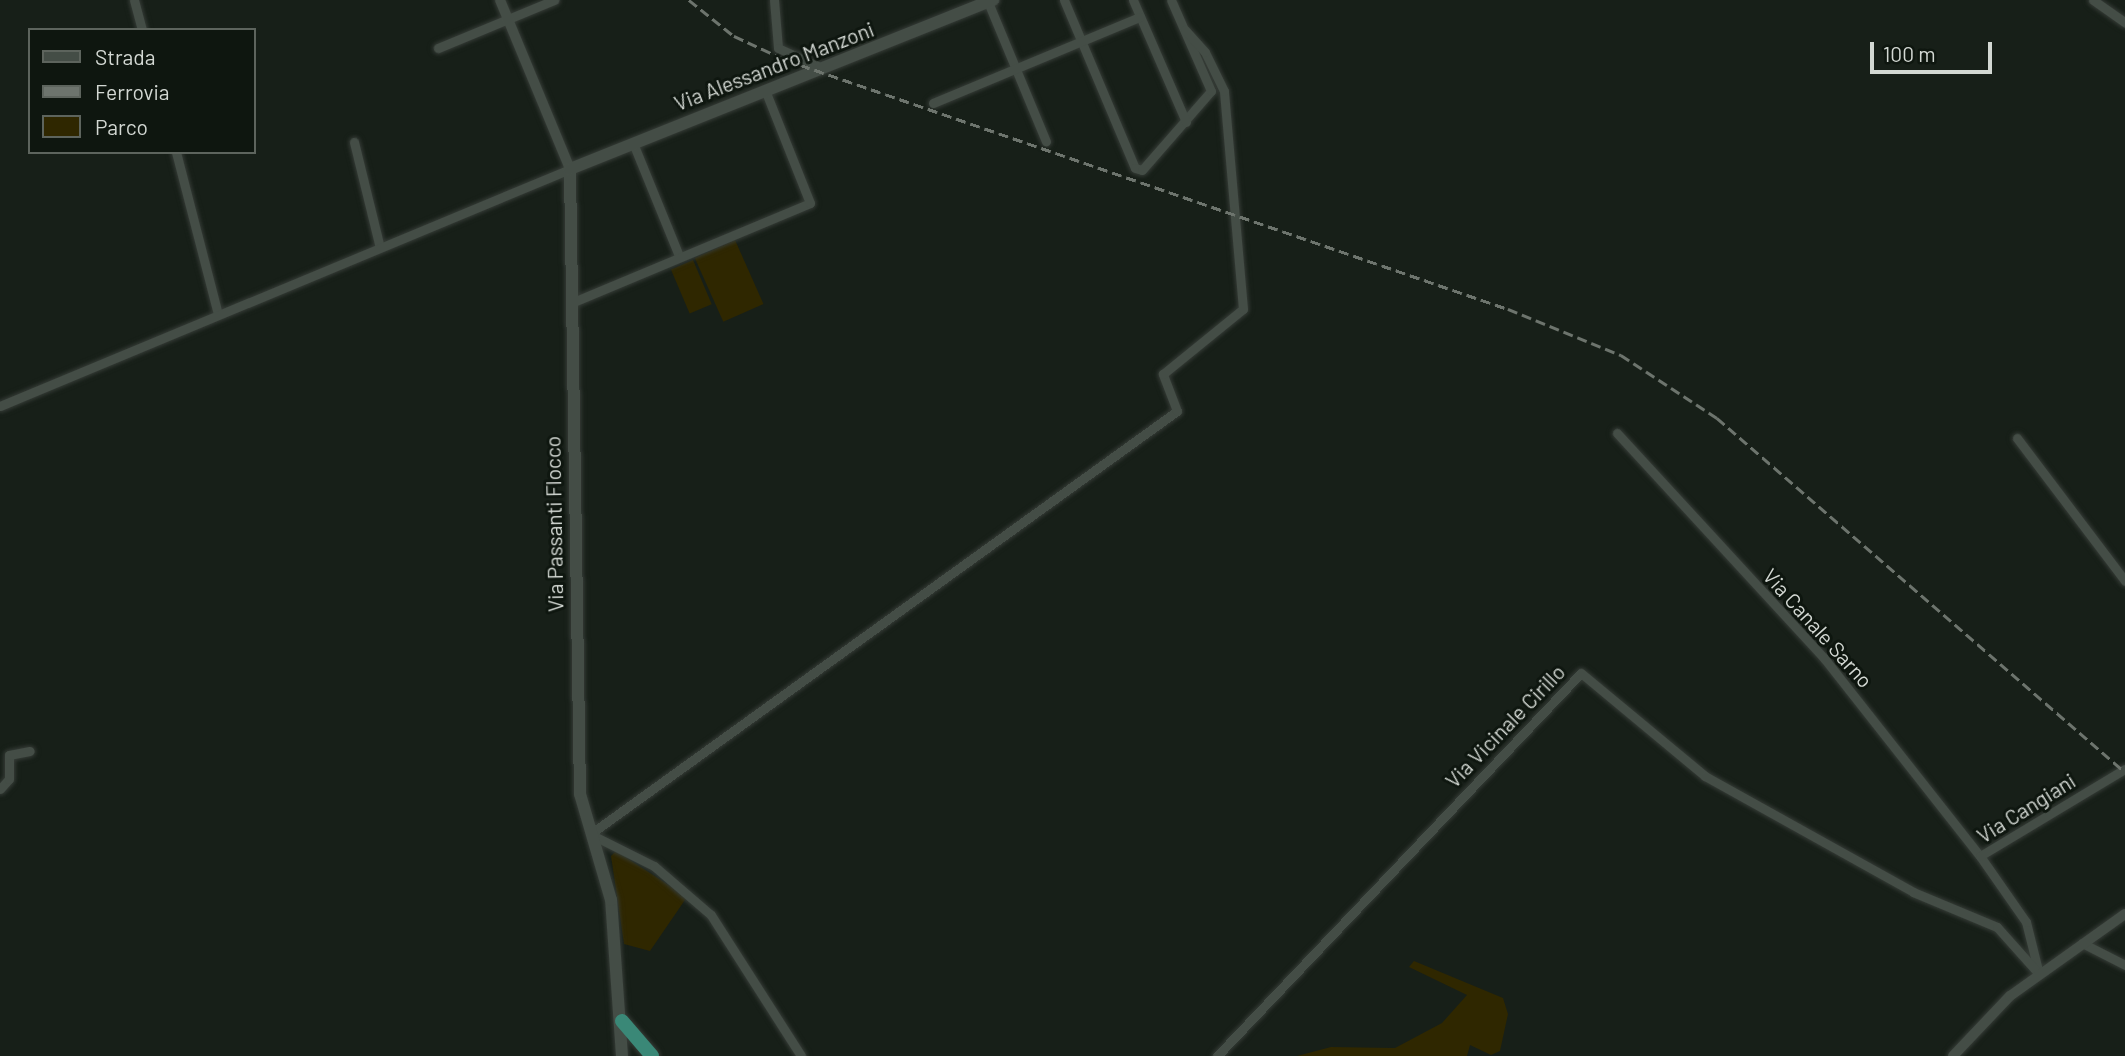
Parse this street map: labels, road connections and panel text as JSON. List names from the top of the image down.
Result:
{
  "streets": {
    "main road": ["Via Alessandro Manzoni", "Via Passanti Flocco"],
    "street": ["Via Canale Sarno", "Via Vicinale Cirillo", "Via Cangiani"]
  },
  "crossings": [
    ["Via Alessandro Manzoni", "Via Passanti Flocco"],
    ["Via Canale Sarno", "Via Cangiani"],
    ["Via Vicinale Cirillo", "Via Cangiani"]
  ],
  "legend": ["Strada", "Ferrovia", "Parco"],
  "scale_bar": "100 m"
}
